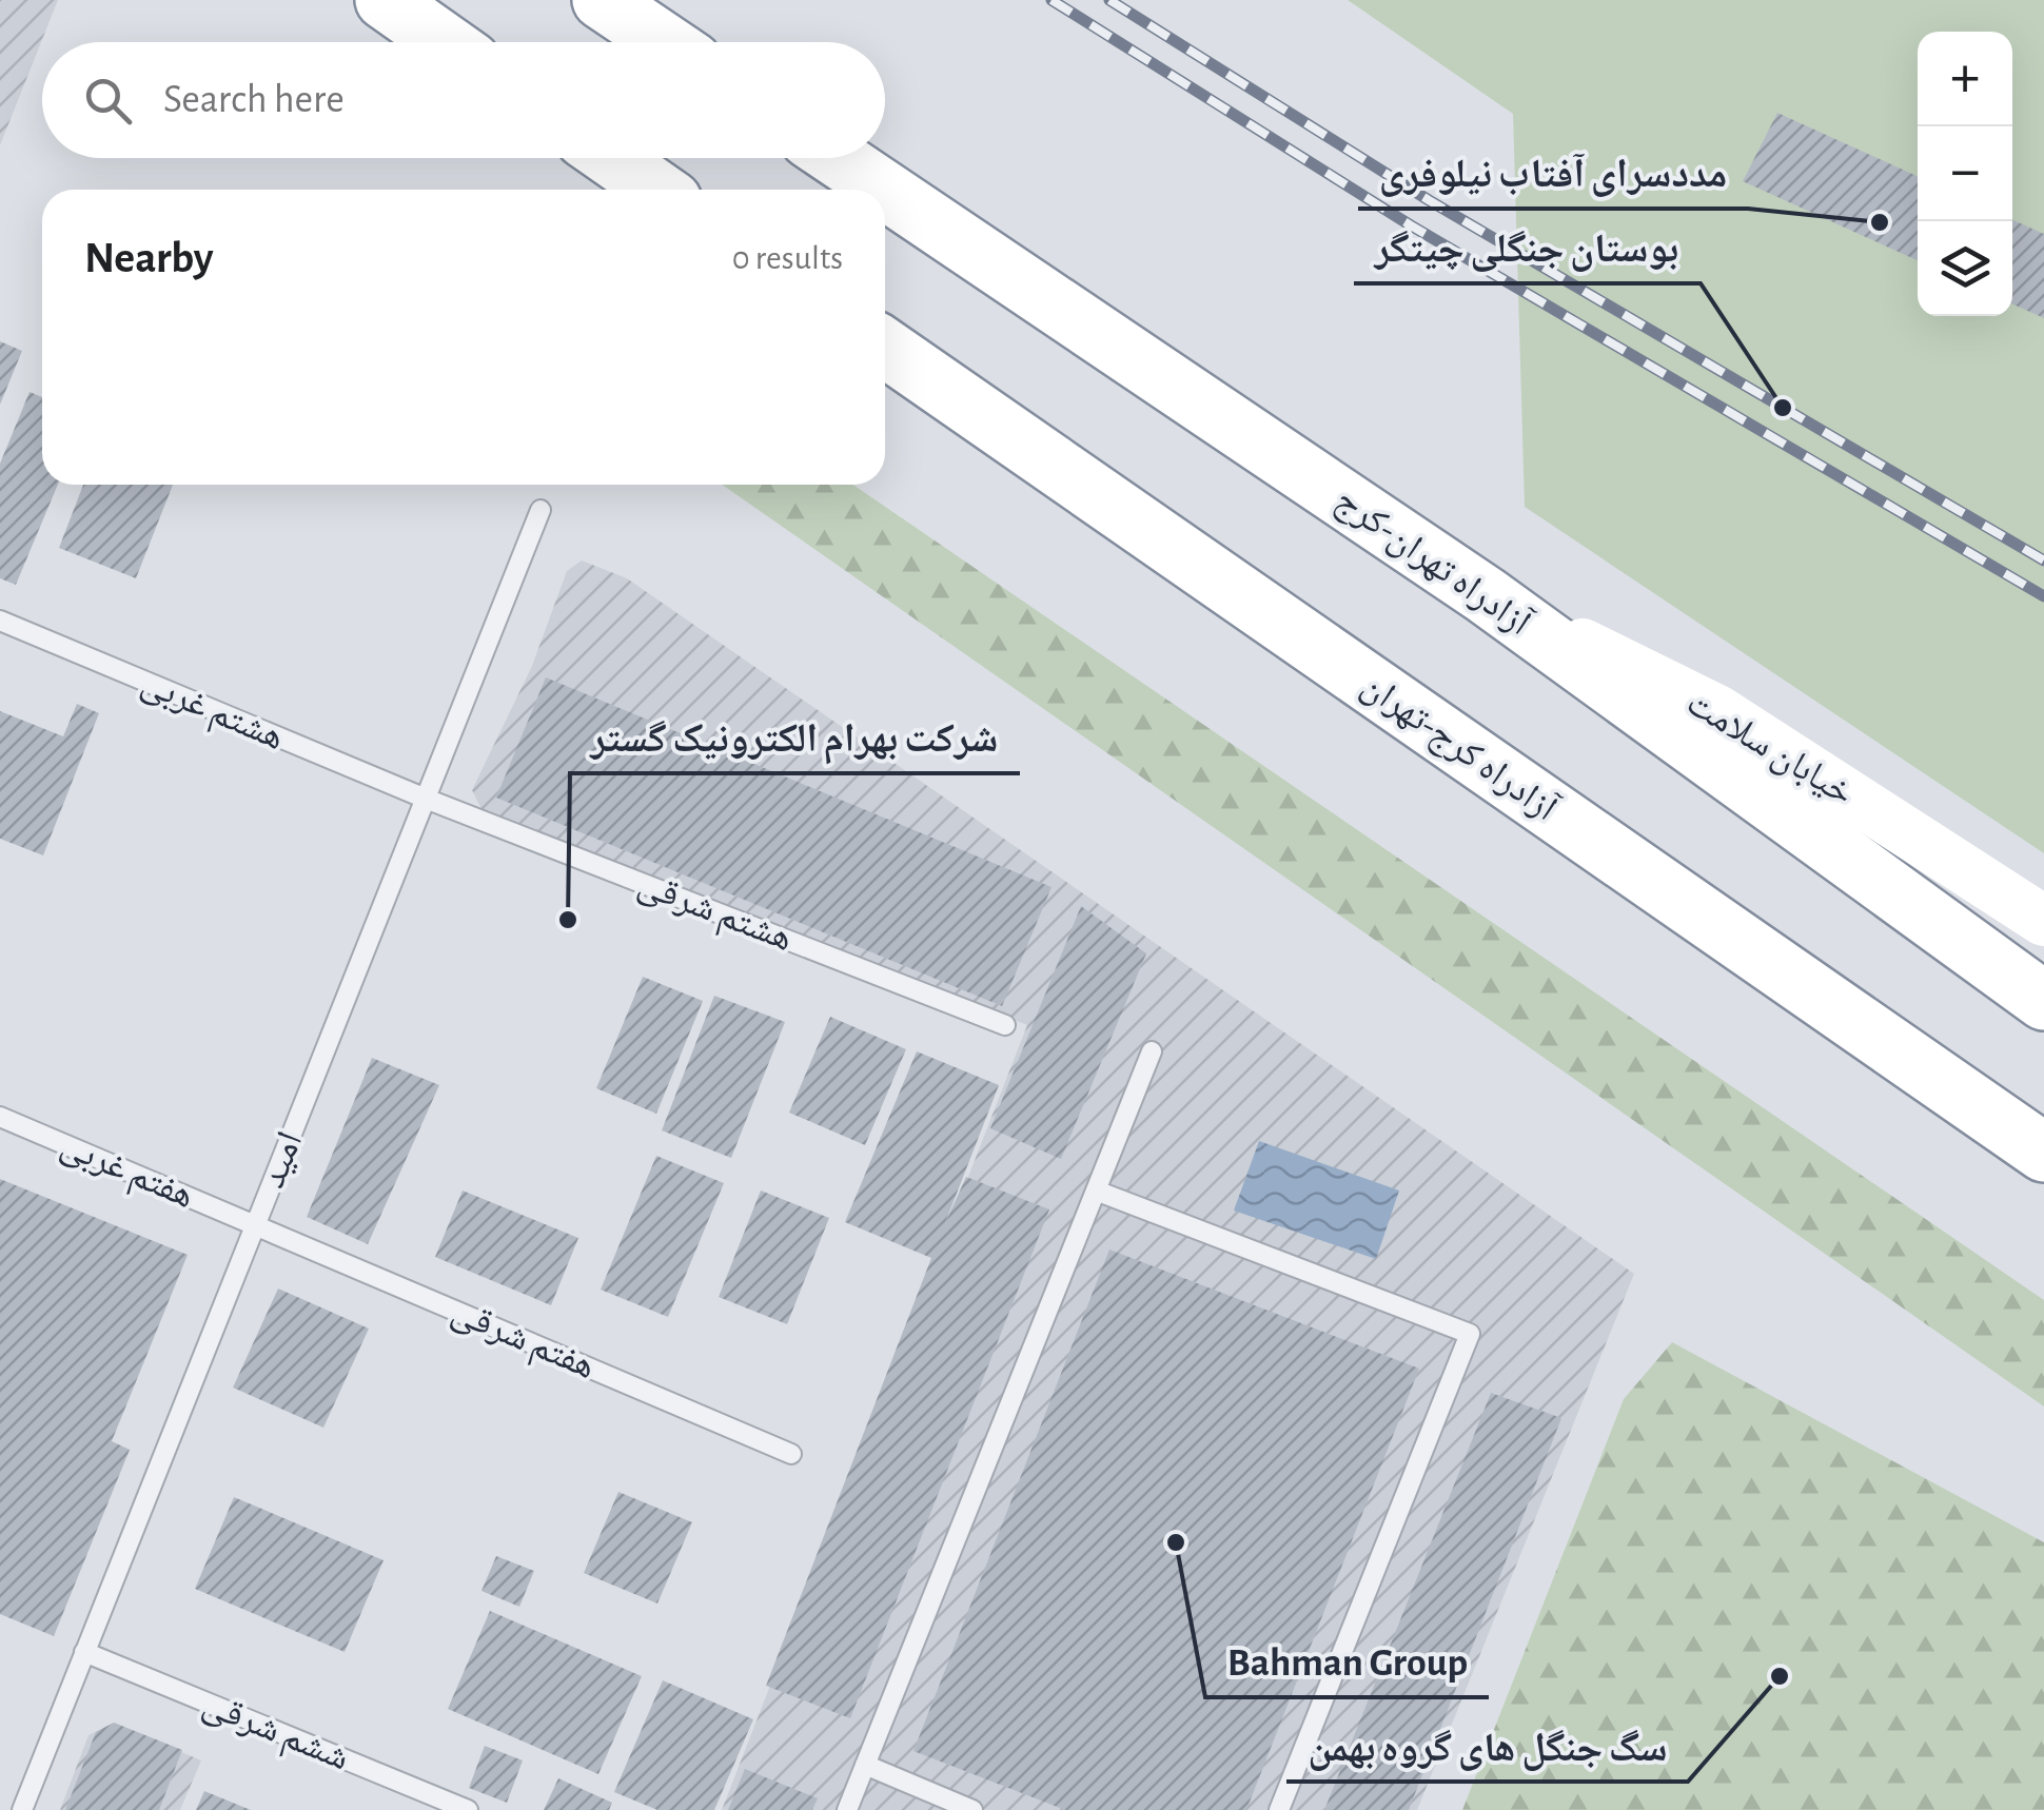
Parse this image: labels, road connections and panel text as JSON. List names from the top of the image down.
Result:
{
  "streets": {
    "highway": ["آزادراه تهران-کرج", "آزادراه کرج-تهران"],
    "main road": ["خیابان سلامت"],
    "lane": [
      "هشتم غربی",
      "هشتم شرقی",
      "امید",
      "هفتم غربی",
      "هفتم شرقی",
      "ششم شرقی"
    ]
  },
  "crossings": [
    ["آزادراه تهران-کرج", "خیابان سلامت"],
    ["هشتم غربی", "هشتم شرقی"],
    ["هشتم غربی", "امید"],
    ["هشتم شرقی", "امید"],
    ["امید", "هفتم غربی"],
    ["امید", "هفتم شرقی"],
    ["امید", "ششم شرقی"],
    ["هفتم غربی", "هفتم شرقی"]
  ],
  "places": [
    "مددسرای آفتاب نیلوفری",
    "بوستان جنگلی چیتگر",
    "شرکت بهرام الکترونیک گستر",
    "Bahman Group",
    "سگ جنگل های گروه بهمن"
  ],
  "page": {
    "map_buttons": ["+", "−"],
    "search": "Search here",
    "heading": ["Nearby", "0 results"]
  }
}
